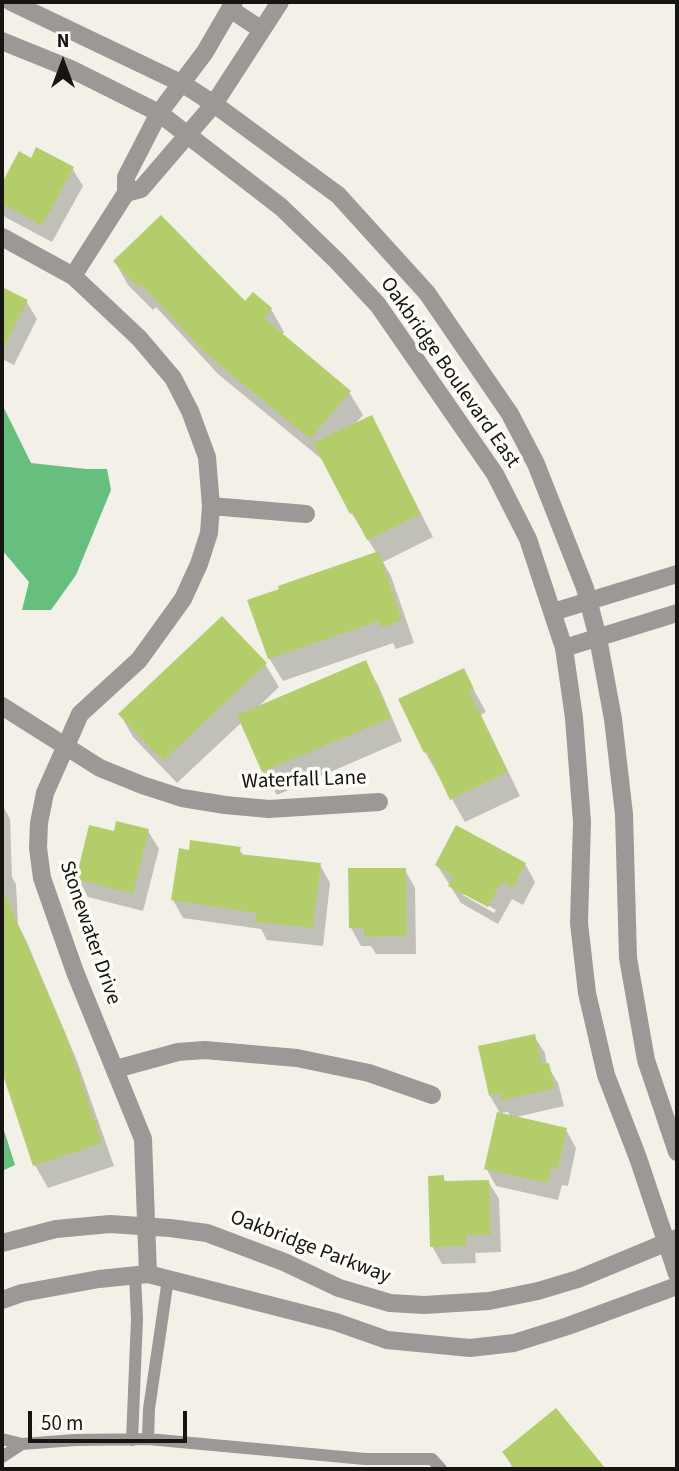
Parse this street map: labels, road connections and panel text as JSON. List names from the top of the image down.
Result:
{
  "streets": {
    "street": [
      "Oakbridge Boulevard East",
      "Waterfall Lane",
      "Stonewater Drive",
      "Oakbridge Parkway"
    ]
  },
  "crossings": [
    ["Oakbridge Boulevard East", "Oakbridge Parkway"],
    ["Waterfall Lane", "Stonewater Drive"],
    ["Stonewater Drive", "Oakbridge Parkway"]
  ],
  "scale_bar": "50 m",
  "north": "top"
}
